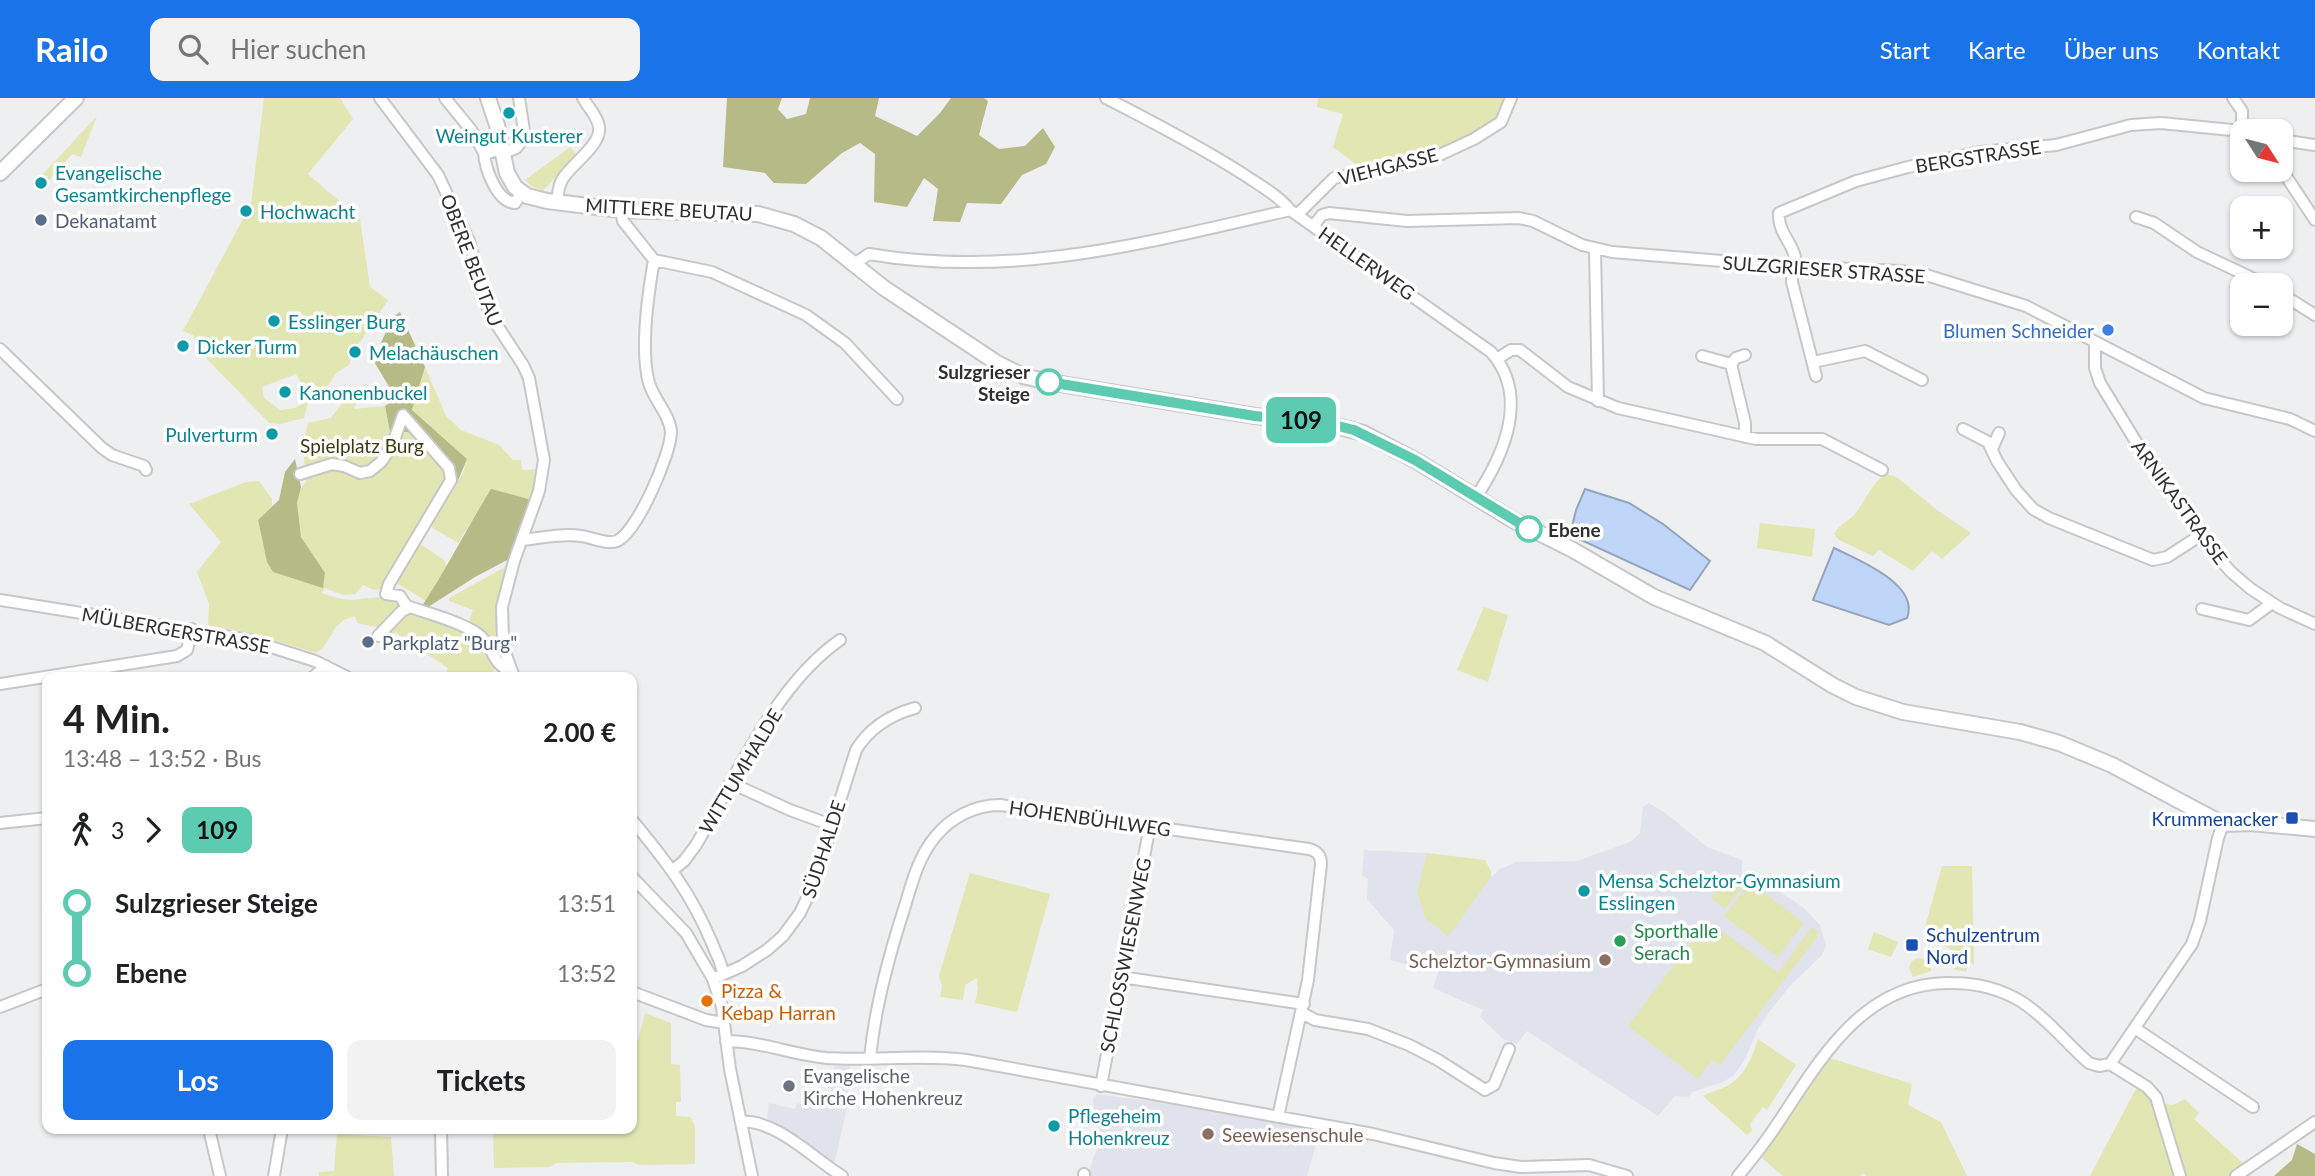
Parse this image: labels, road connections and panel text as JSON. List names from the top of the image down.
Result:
{
  "streets": {
    "main road": ["MITTLERE BEUTAU"],
    "street": [
      "BERGSTRASSE",
      "VIEHGASSE",
      "OBERE BEUTAU",
      "HELLERWEG",
      "SULZGRIESER STRASSE",
      "ARNIKASTRASSE",
      "MÜLBERGERSTRASSE",
      "WITTUMHALDE",
      "HOHENBÜHLWEG",
      "SÜDHALDE",
      "SCHLOSSWIESENWEG"
    ]
  },
  "crossings": [
    ["BERGSTRASSE", "SULZGRIESER STRASSE"],
    ["VIEHGASSE", "HELLERWEG"],
    ["MITTLERE BEUTAU", "HELLERWEG"],
    ["HELLERWEG", "SULZGRIESER STRASSE"],
    ["SULZGRIESER STRASSE", "ARNIKASTRASSE"],
    ["HOHENBÜHLWEG", "SCHLOSSWIESENWEG"]
  ],
  "parks": ["Spielplatz Burg"],
  "places": {
    "other": [
      "Weingut Kusterer",
      "Evangelische Gesamtkirchenpflege",
      "Hochwacht",
      "Dekanatamt",
      "Esslinger Burg",
      "Blumen Schneider",
      "Dicker Turm",
      "Melachäuschen",
      "Sulzgrieser Steige",
      "Kanonenbuckel",
      "Pulverturm",
      "Ebene",
      "Parkplatz \"Burg\"",
      "Mensa Schelztor-Gymnasium Esslingen",
      "Sporthalle Serach",
      "Schelztor-Gymnasium",
      "Pizza & Kebap Harran",
      "Evangelische Kirche Hohenkreuz",
      "Pflegeheim Hohenkreuz",
      "Seewiesenschule"
    ],
    "transit": ["Krummenacker", "Schulzentrum Nord"]
  },
  "lines": ["bus line 109"],
  "north": "bottom right",
  "page": {
    "header": "Railo",
    "search": "Hier suchen",
    "nav": [
      "Start",
      "Karte",
      "Über uns",
      "Kontakt"
    ],
    "on_map": "109",
    "map_buttons": ["+", "−"],
    "heading": ["4 Min.", "13:48 – 13:52 · Bus", "2.00 €"],
    "legs": ["3", "109"],
    "list": [
      {
        "name": "Sulzgrieser Steige",
        "value": "13:51"
      },
      {
        "name": "Ebene",
        "value": "13:52"
      }
    ],
    "buttons": ["Los", "Tickets"]
  }
}
